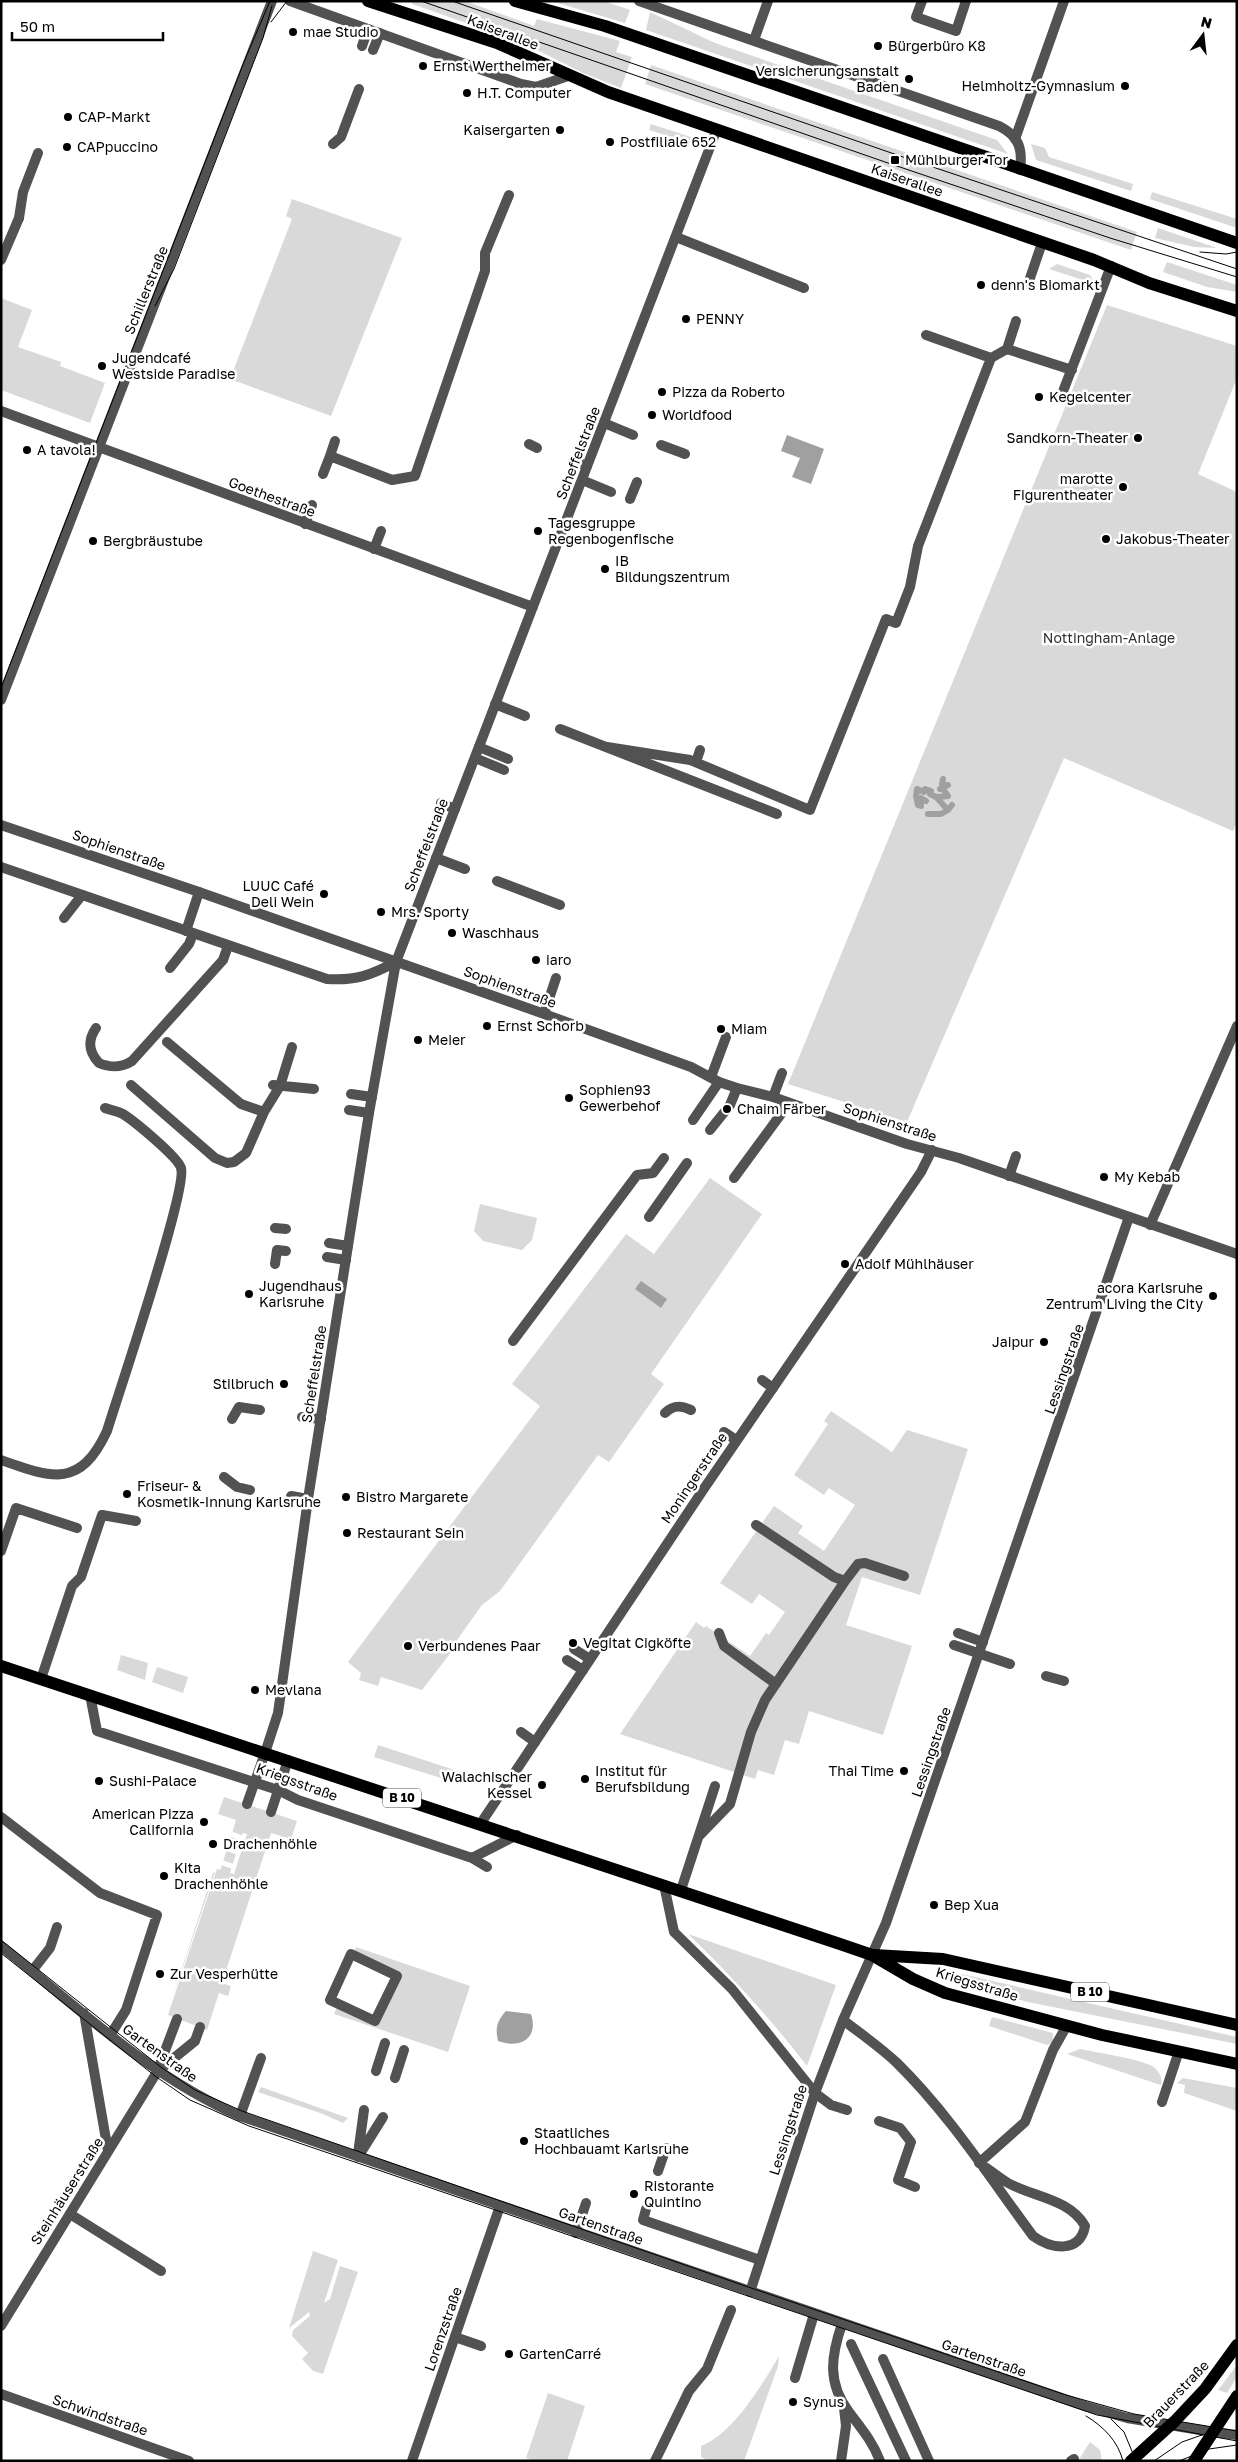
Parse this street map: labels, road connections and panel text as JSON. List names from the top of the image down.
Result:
{
  "streets": {
    "main road": [
      "Kaiserallee",
      "Kriegsstraße",
      "B 10",
      "Brauerstraße"
    ],
    "street": [
      "Schillerstraße",
      "Scheffelstraße",
      "Goethestraße",
      "Sophienstraße",
      "Lessingstraße",
      "Moningerstraße",
      "Gartenstraße",
      "Steinhäuserstraße",
      "Lorenzstraße",
      "Schwindstraße"
    ]
  },
  "crossings": [
    ["Kaiserallee", "Scheffelstraße"],
    ["Schillerstraße", "Goethestraße"],
    ["Scheffelstraße", "Goethestraße"],
    ["Scheffelstraße", "Sophienstraße"],
    ["Scheffelstraße", "B 10"],
    ["Sophienstraße", "Lessingstraße"],
    ["Sophienstraße", "Moningerstraße"],
    ["Lessingstraße", "Kriegsstraße"],
    ["Lessingstraße", "B 10"],
    ["Lessingstraße", "Gartenstraße"],
    ["Moningerstraße", "B 10"],
    ["Kriegsstraße", "B 10"],
    ["Gartenstraße", "Steinhäuserstraße"],
    ["Gartenstraße", "Lorenzstraße"],
    ["Gartenstraße", "Brauerstraße"]
  ],
  "parks": ["Nottingham-Anlage"],
  "places": {
    "other": [
      "mae Studio",
      "Bürgerbüro K8",
      "Ernst Wertheimer",
      "Versicherungsanstalt Baden",
      "Helmholtz-Gymnasium",
      "H.T. Computer",
      "CAP-Markt",
      "Kaisergarten",
      "Postfiliale 652",
      "CAPpuccino",
      "denn's Biomarkt",
      "PENNY",
      "Jugendcafé Westside Paradise",
      "Pizza da Roberto",
      "Kegelcenter",
      "Worldfood",
      "Sandkorn-Theater",
      "A tavola!",
      "marotte Figurentheater",
      "Tagesgruppe Regenbogenfische",
      "Jakobus-Theater",
      "Bergbräustube",
      "IB Bildungszentrum",
      "LUUC Café Deli Wein",
      "Mrs. Sporty",
      "Waschhaus",
      "iaro",
      "Ernst Schorb",
      "Miam",
      "Meier",
      "Sophien93 Gewerbehof",
      "Chaim Färber",
      "My Kebab",
      "Adolf Mühlhäuser",
      "Jugendhaus Karlsruhe",
      "acora Karlsruhe Zentrum Living the City",
      "Jaipur",
      "Stilbruch",
      "Friseur- & Kosmetik-Innung Karlsruhe",
      "Bistro Margarete",
      "Restaurant Sein",
      "Vegitat Cigköfte",
      "Verbundenes Paar",
      "Mevlana",
      "Thai Time",
      "Institut für Berufsbildung",
      "Sushi-Palace",
      "Walachischer Kessel",
      "American Pizza California",
      "Drachenhöhle",
      "Kita Drachenhöhle",
      "Bep Xua",
      "Zur Vesperhütte",
      "Staatliches Hochbauamt Karlsruhe",
      "Ristorante Quintino",
      "GartenCarré",
      "Synus"
    ],
    "transit": ["Mühlburger Tor"]
  },
  "scale_bar": "50 m",
  "north": "top"
}
